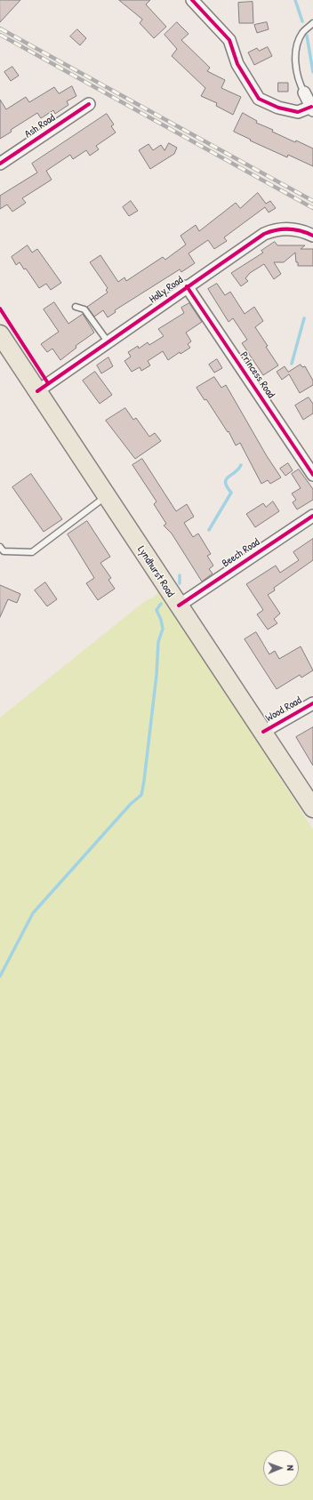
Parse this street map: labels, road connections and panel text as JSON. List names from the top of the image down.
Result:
{
  "streets": {
    "main road": ["Lyndhurst Road"],
    "street": [
      "Ash Road",
      "Holly Road",
      "Princess Road",
      "Beech Road",
      "Wood Road"
    ]
  },
  "crossings": [
    ["Holly Road", "Princess Road"],
    ["Holly Road", "Lyndhurst Road"],
    ["Beech Road", "Lyndhurst Road"],
    ["Lyndhurst Road", "Wood Road"]
  ],
  "north": "right"
}
